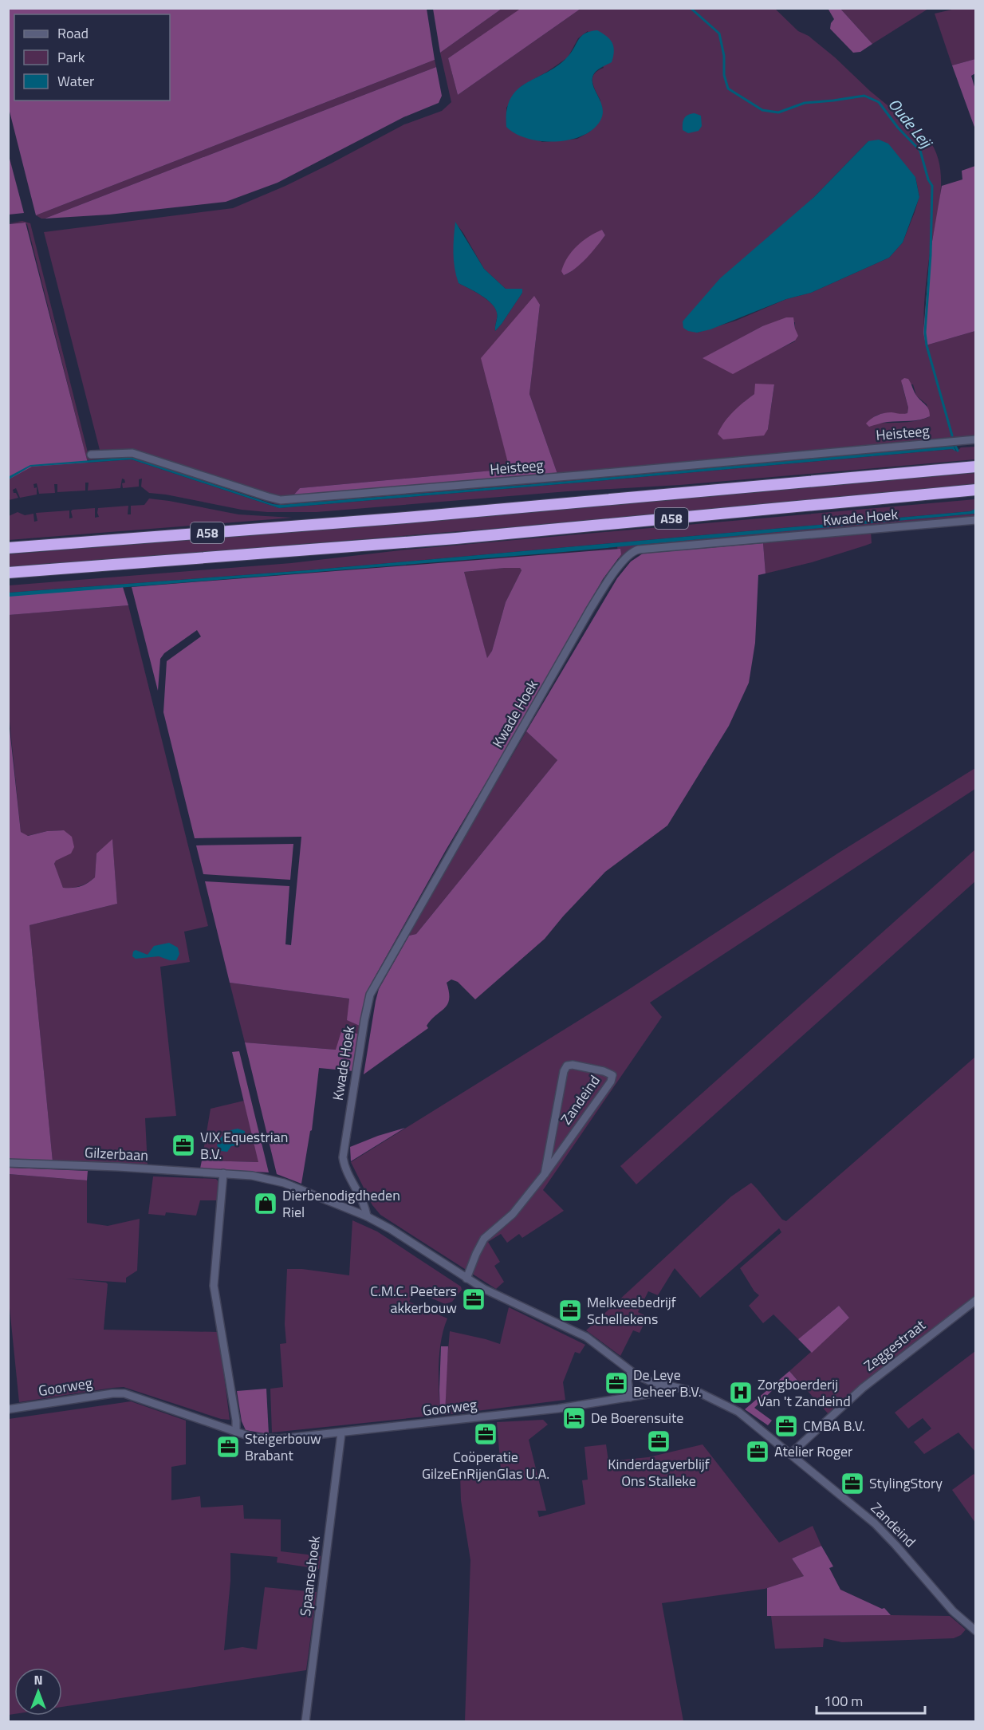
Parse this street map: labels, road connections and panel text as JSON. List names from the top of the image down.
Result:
{
  "streets": {
    "highway": ["A58"],
    "street": [
      "Heisteeg",
      "Kwade Hoek",
      "Zandeind",
      "Gilzerbaan",
      "Zeggestraat",
      "Goorweg",
      "Spaansehoek"
    ]
  },
  "crossings": [
    ["Kwade Hoek", "Zandeind"],
    ["Zandeind", "Gilzerbaan"],
    ["Zandeind", "Zeggestraat"],
    ["Zandeind", "Goorweg"],
    ["Goorweg", "Spaansehoek"]
  ],
  "water": ["Oude Leij"],
  "places": {
    "office": [
      "VIX Equestrian B.V.",
      "C.M.C. Peeters akkerbouw",
      "Melkveebedrijf Schellekens",
      "De Leye Beheer B.V.",
      "CMBA B.V.",
      "Coöperatie GilzeEnRijenGlas U.A.",
      "Kinderdagverblijf Ons Stalleke",
      "Steigerbouw Brabant",
      "Atelier Roger",
      "StylingStory"
    ],
    "shop": ["Dierbenodigdheden Riel"],
    "hospital": ["Zorgboerderij Van 't Zandeind"],
    "hotel": ["De Boerensuite"]
  },
  "legend": ["Road", "Park", "Water"],
  "scale_bar": "100 m",
  "north": "top"
}
